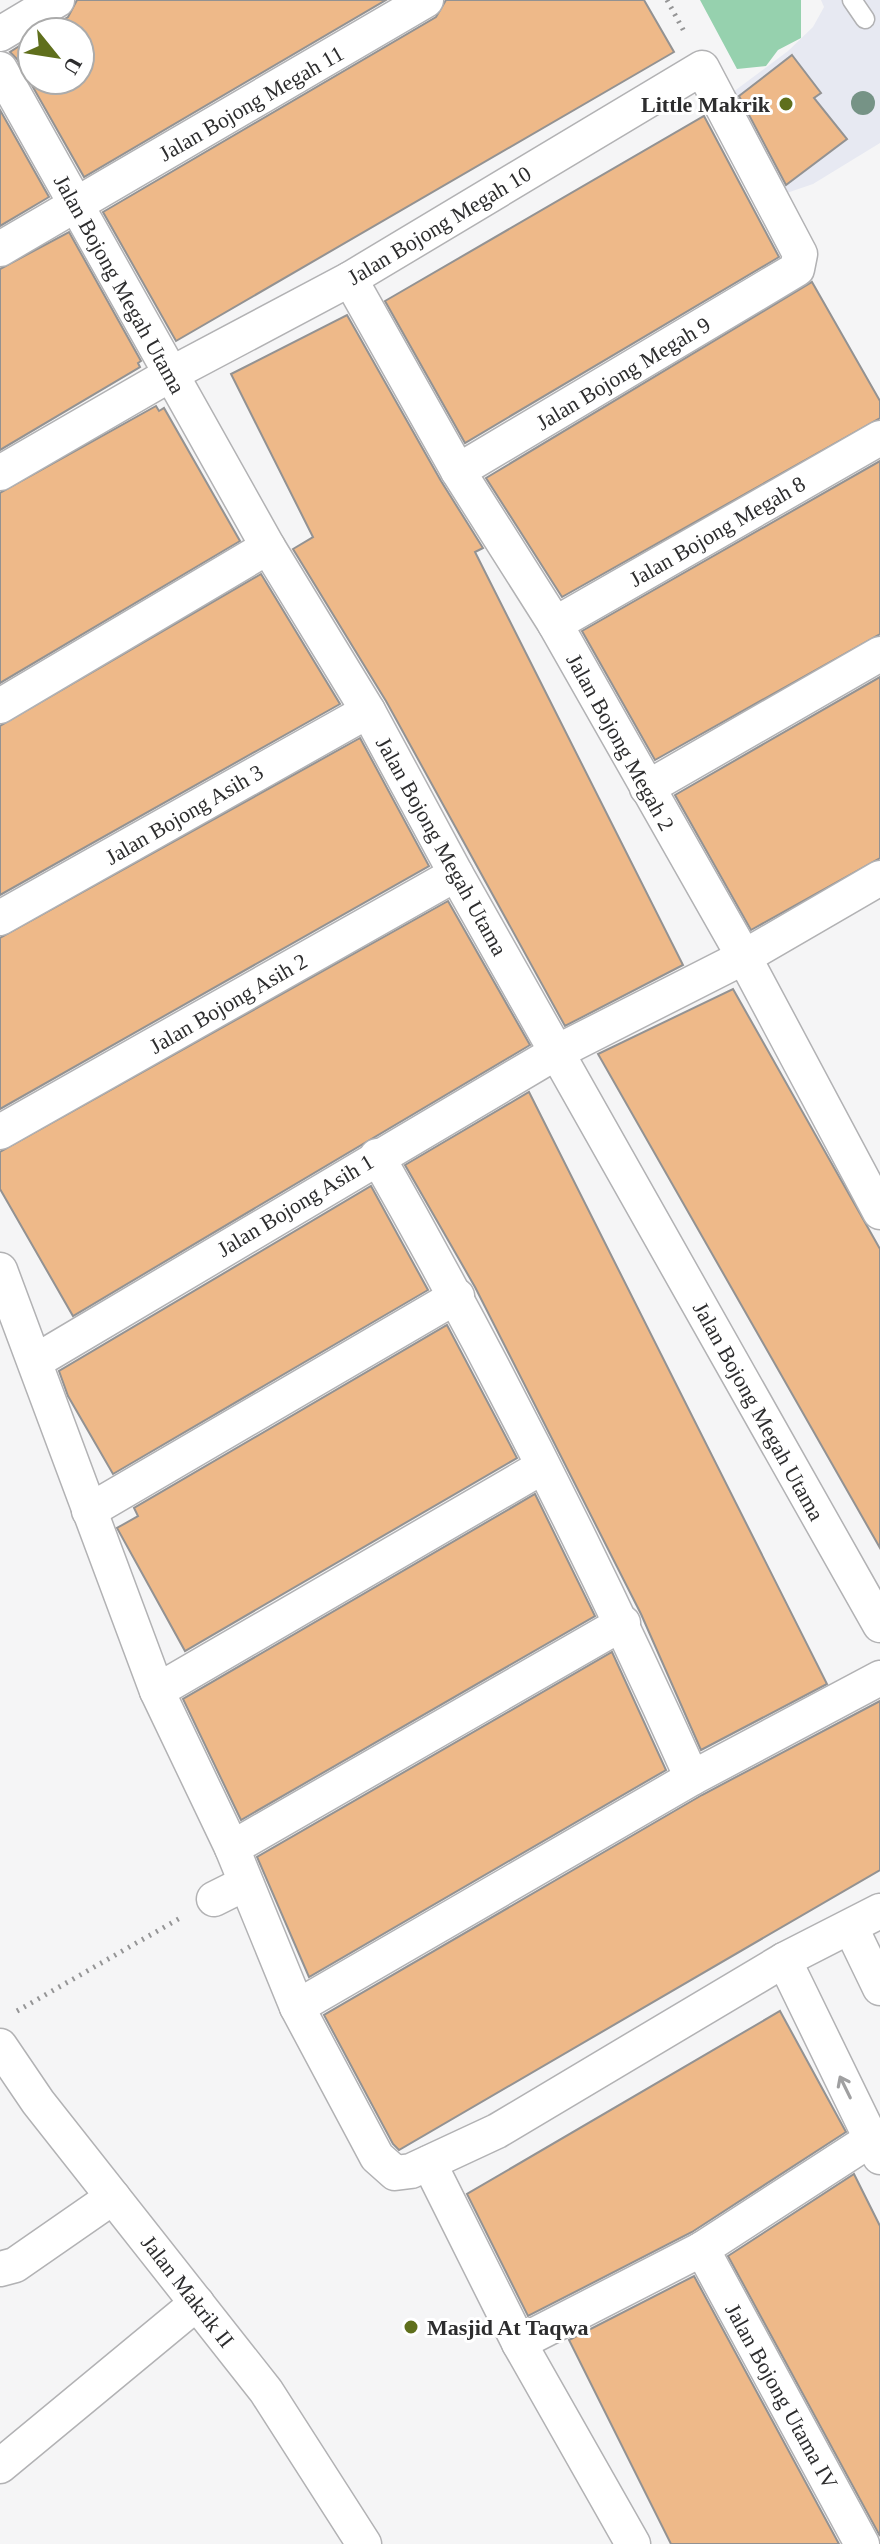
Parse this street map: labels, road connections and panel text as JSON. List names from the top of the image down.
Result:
{
  "streets": {
    "street": [
      "Jalan Bojong Megah 11",
      "Jalan Bojong Megah 10",
      "Jalan Bojong Megah Utama",
      "Jalan Bojong Megah 9",
      "Jalan Bojong Megah 8",
      "Jalan Bojong Megah 2",
      "Jalan Bojong Asih 3",
      "Jalan Bojong Asih 2",
      "Jalan Bojong Asih 1",
      "Jalan Makrik II",
      "Jalan Bojong Utama IV"
    ]
  },
  "crossings": [
    ["Jalan Bojong Megah 11", "Jalan Bojong Megah Utama"],
    ["Jalan Bojong Megah 10", "Jalan Bojong Megah Utama"],
    ["Jalan Bojong Megah 10", "Jalan Bojong Megah 9"],
    ["Jalan Bojong Megah 10", "Jalan Bojong Megah 2"],
    ["Jalan Bojong Megah Utama", "Jalan Bojong Asih 3"],
    ["Jalan Bojong Megah Utama", "Jalan Bojong Asih 2"],
    ["Jalan Bojong Megah Utama", "Jalan Bojong Asih 1"],
    ["Jalan Bojong Megah 9", "Jalan Bojong Megah 2"],
    ["Jalan Bojong Megah 8", "Jalan Bojong Megah 2"]
  ],
  "places": ["Little Makrik", "Masjid At Taqwa"],
  "north": "bottom right"
}
